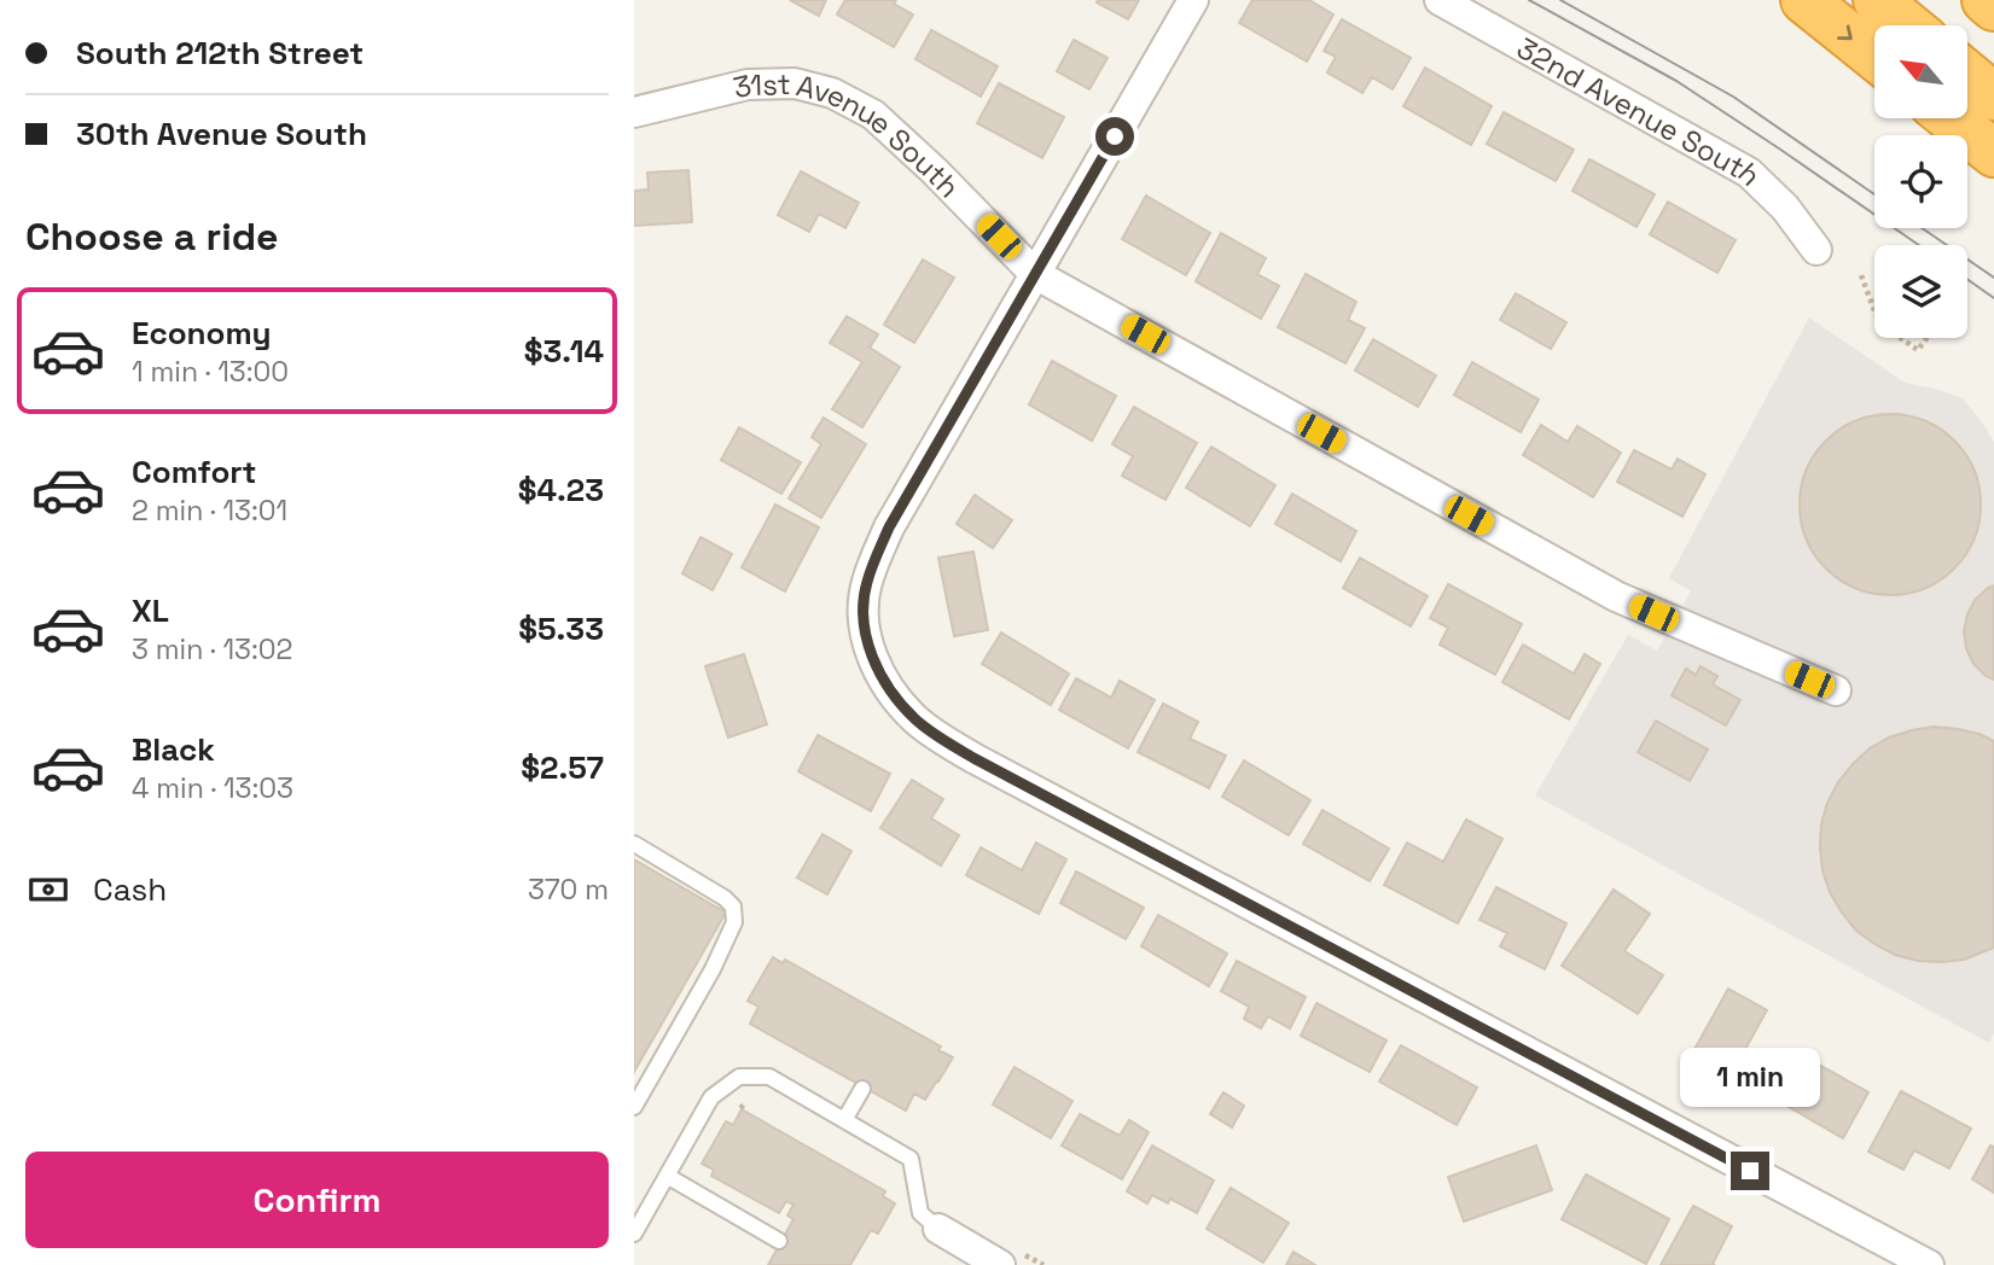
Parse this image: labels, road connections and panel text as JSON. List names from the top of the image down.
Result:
{
  "streets": {
    "street": ["32nd Avenue South", "31st Avenue South"]
  },
  "north": "top left",
  "page": {
    "banner": ["South 212th Street", "30th Avenue South"],
    "heading": "Choose a ride",
    "list": [
      {
        "name": "Economy",
        "note": "1 min · 13:00",
        "value": "$3.14"
      },
      {
        "name": "Comfort",
        "note": "2 min · 13:01",
        "value": "$4.23"
      },
      {
        "name": "XL",
        "note": "3 min · 13:02",
        "value": "$5.33"
      },
      {
        "name": "Black",
        "note": "4 min · 13:03",
        "value": "$2.57"
      }
    ],
    "pay": ["Cash", "370 m"],
    "bubble": "1 min",
    "buttons": "Confirm"
  }
}
